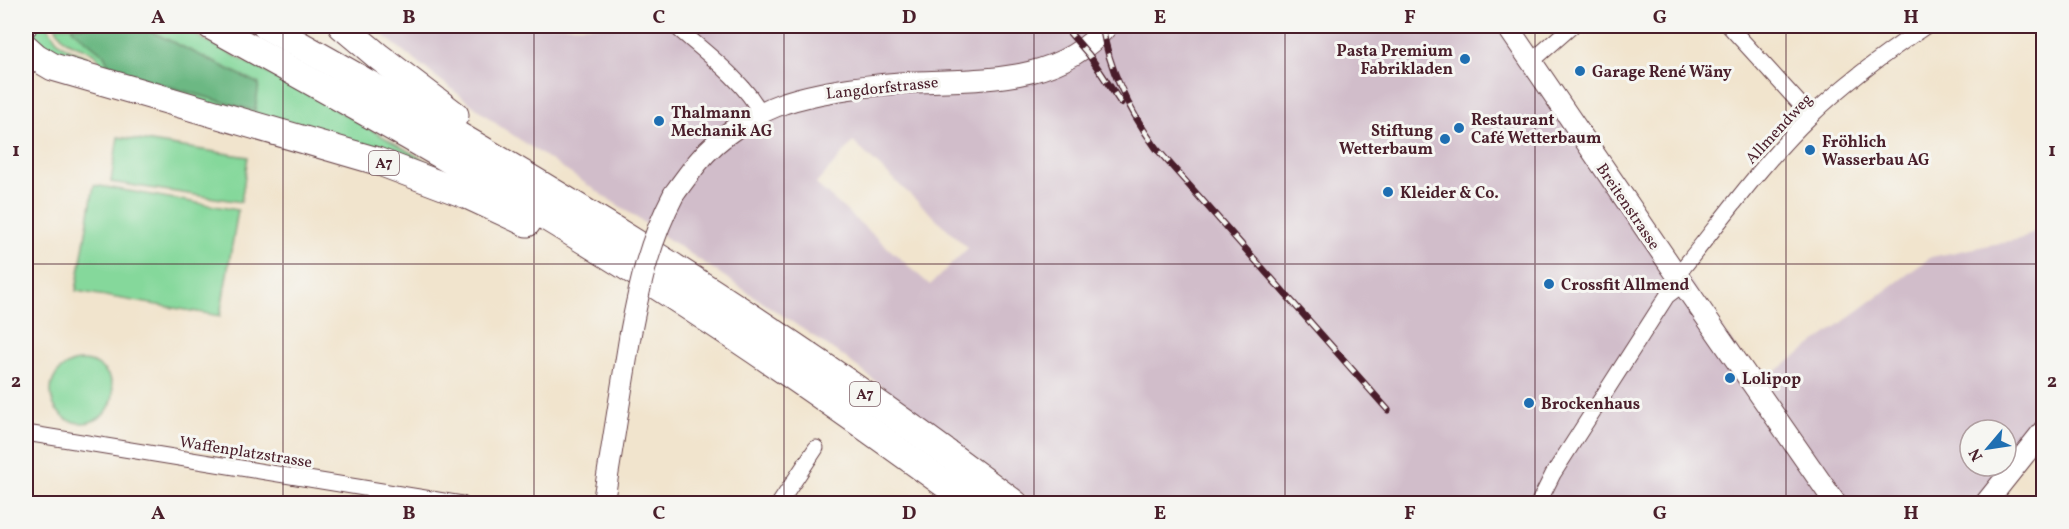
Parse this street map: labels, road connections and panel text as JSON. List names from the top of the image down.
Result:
{
  "streets": {
    "highway": ["A7"],
    "street": [
      "Langdorfstrasse",
      "Allmendweg",
      "Breitenstrasse",
      "Waffenplatzstrasse"
    ]
  },
  "crossings": [
    ["Allmendweg", "Breitenstrasse"]
  ],
  "places": [
    "Pasta Premium Fabrikladen",
    "Garage René Wäny",
    "Thalmann Mechanik AG",
    "Restaurant Café Wetterbaum",
    "Stiftung Wetterbaum",
    "Fröhlich Wasserbau AG",
    "Kleider & Co.",
    "Crossfit Allmend",
    "Lolipop",
    "Brockenhaus"
  ],
  "north": "bottom left",
  "grid": {
    "columns": [
      "A",
      "B",
      "C",
      "D",
      "E",
      "F",
      "G",
      "H"
    ],
    "rows": ["1", "2"]
  }
}
